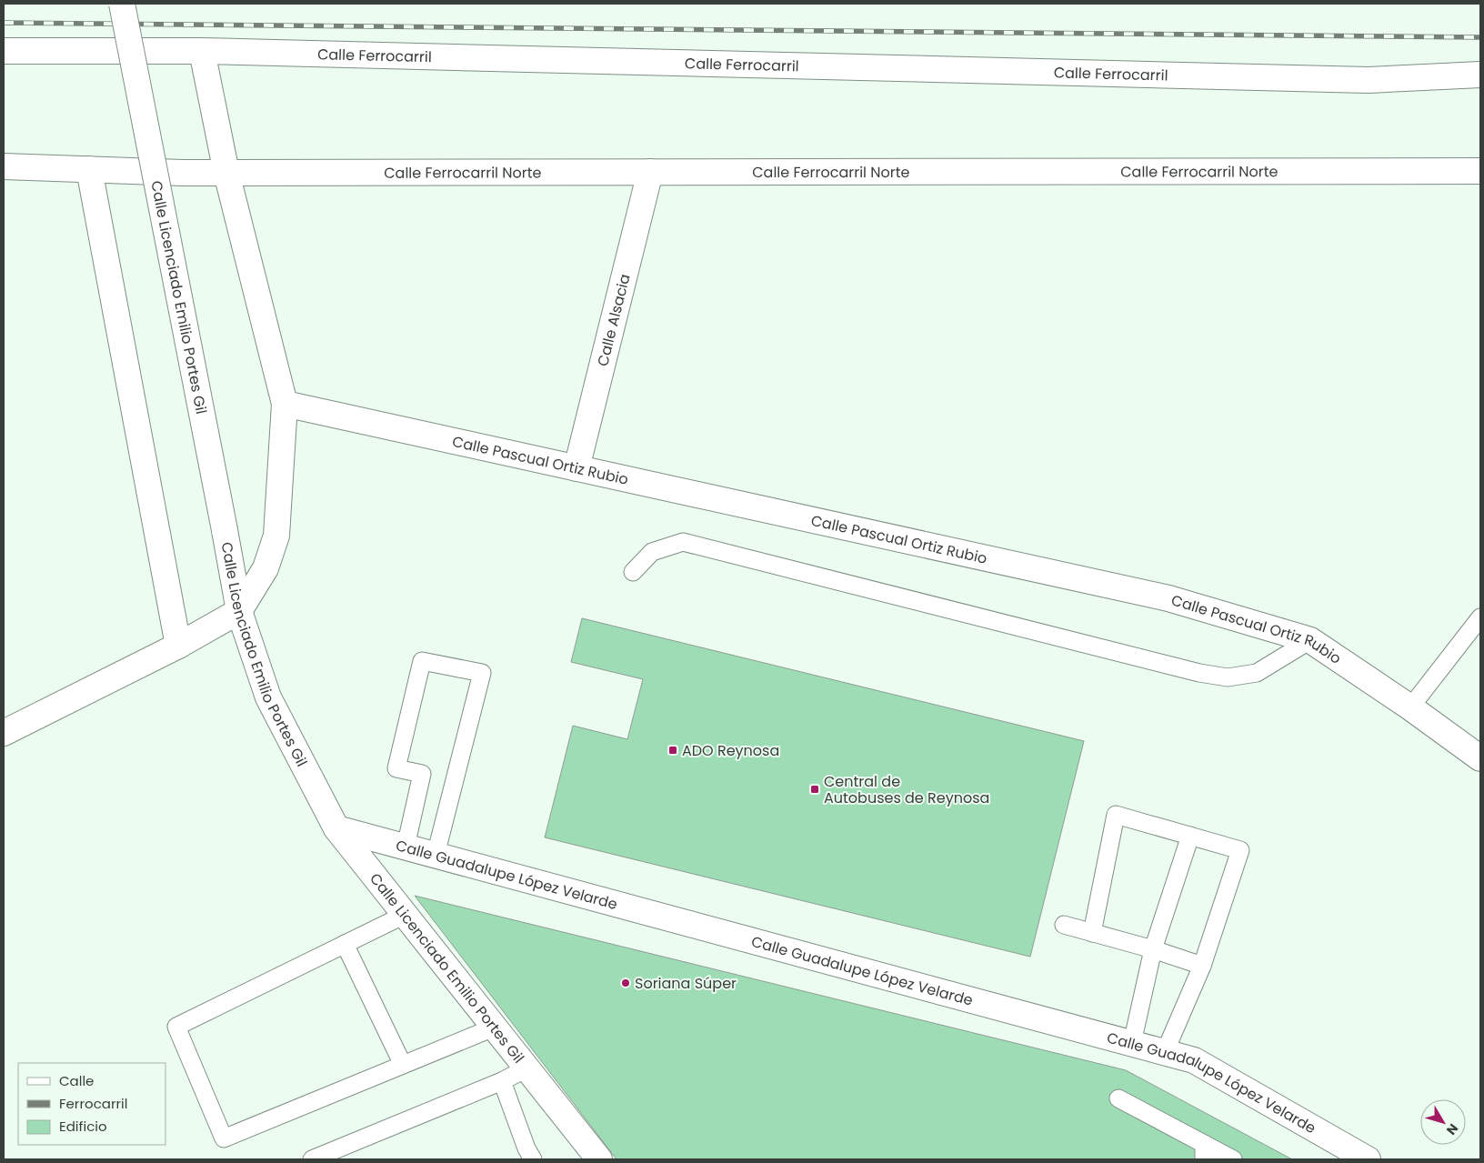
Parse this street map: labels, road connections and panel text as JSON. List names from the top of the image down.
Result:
{
  "streets": {
    "street": [
      "Calle Ferrocarril",
      "Calle Ferrocarril Norte",
      "Calle Licenciado Emilio Portes Gil",
      "Calle Alsacia",
      "Calle Pascual Ortiz Rubio",
      "Calle Guadalupe López Velarde"
    ]
  },
  "crossings": [
    ["Calle Ferrocarril Norte", "Calle Alsacia"],
    ["Calle Licenciado Emilio Portes Gil", "Calle Guadalupe López Velarde"],
    ["Calle Alsacia", "Calle Pascual Ortiz Rubio"]
  ],
  "places": {
    "transit": ["ADO Reynosa", "Central de Autobuses de Reynosa"],
    "other": ["Soriana Súper"]
  },
  "legend": ["Calle", "Ferrocarril", "Edificio"],
  "north": "bottom right"
}
